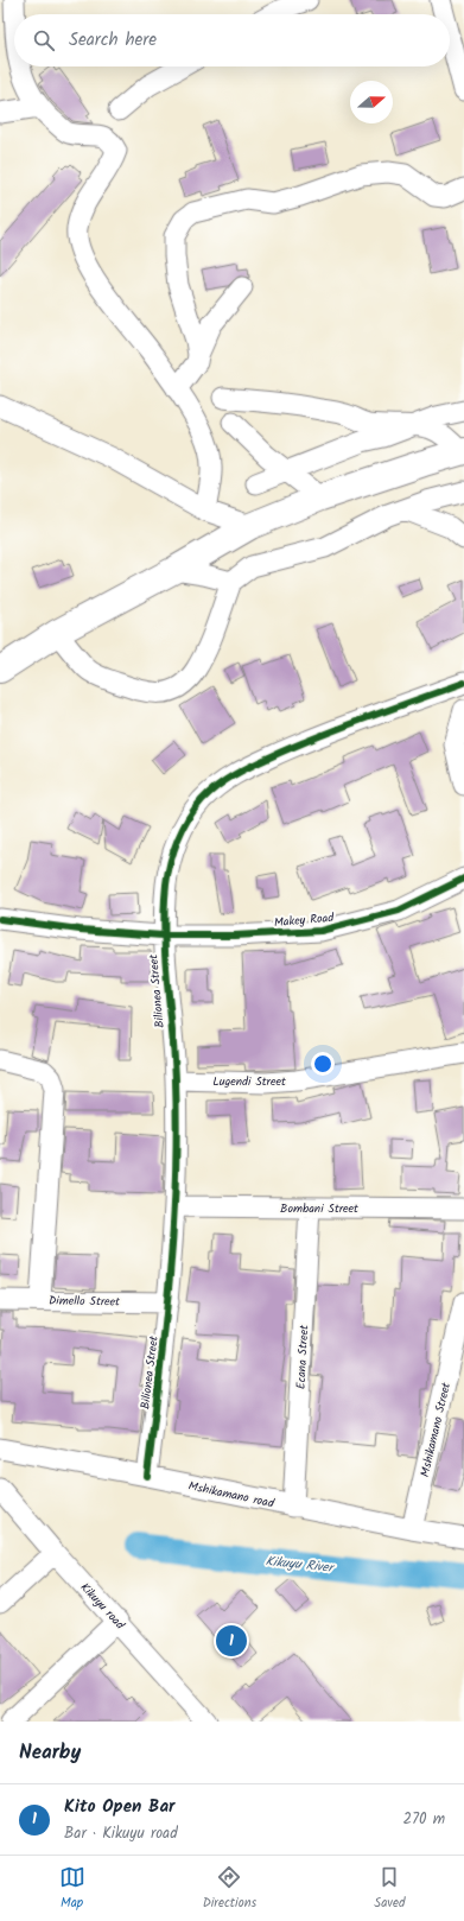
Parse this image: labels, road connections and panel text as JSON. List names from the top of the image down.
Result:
{
  "streets": {
    "street": [
      "Makey Road",
      "Bilionea Street",
      "Lugendi Street",
      "Bombani Street",
      "Dimello Street",
      "Ecana Street",
      "Mshikamano Street",
      "Mshikamano road",
      "Kikuyu road"
    ]
  },
  "crossings": [
    ["Makey Road", "Bilionea Street"],
    ["Bilionea Street", "Lugendi Street"],
    ["Bilionea Street", "Bombani Street"],
    ["Bilionea Street", "Dimello Street"],
    ["Bilionea Street", "Mshikamano road"],
    ["Bombani Street", "Ecana Street"],
    ["Ecana Street", "Mshikamano road"],
    ["Mshikamano Street", "Mshikamano road"]
  ],
  "water": ["Kikuyu River"],
  "north": "right",
  "page": {
    "search": "Search here",
    "pins": "1",
    "heading": "Nearby",
    "list": [
      {
        "mark": "1",
        "name": "Kito Open Bar",
        "note": "Bar · Kikuyu road",
        "value": "270 m"
      }
    ],
    "nav": ["Map", "Directions", "Saved"]
  }
}
